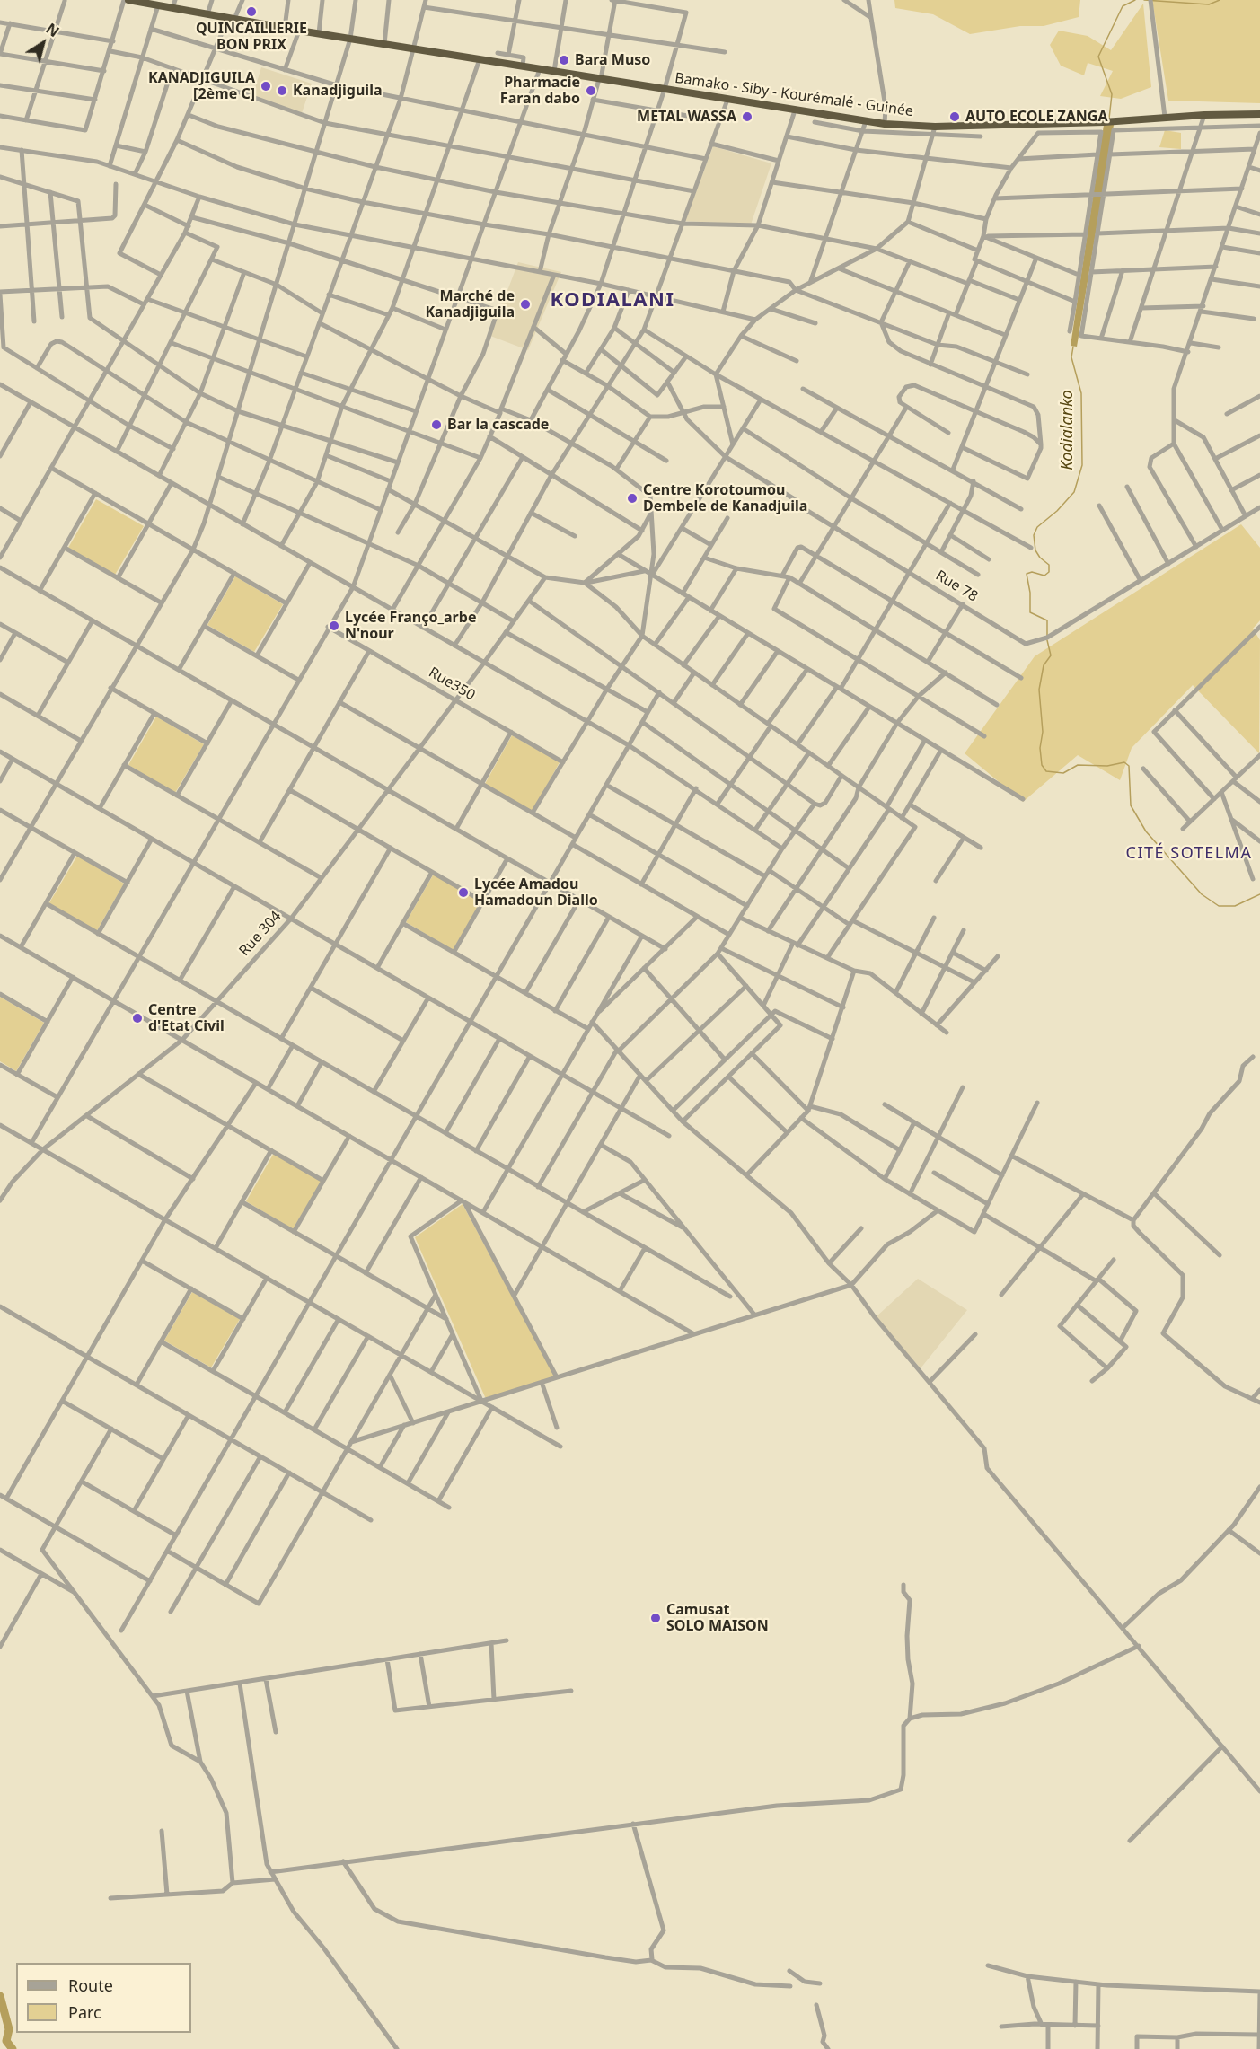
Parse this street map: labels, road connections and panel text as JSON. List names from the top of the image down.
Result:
{
  "streets": {
    "highway": ["Bamako - Siby - Kourémalé - Guinée"],
    "street": ["Rue 78", "Rue350", "Rue 304"]
  },
  "crossings": [
    ["Rue350", "Rue 304"]
  ],
  "districts": ["KODIALANI", "CITÉ SOTELMA"],
  "water": ["Kodialanko"],
  "places": [
    "QUINCAILLERIE BON PRIX",
    "Bara Muso",
    "KANADJIGUILA [2ème C]",
    "Kanadjiguila",
    "Pharmacie Faran dabo",
    "METAL WASSA",
    "AUTO ECOLE ZANGA",
    "Marché de Kanadjiguila",
    "Bar la cascade",
    "Centre Korotoumou Dembele de Kanadjuila",
    "Lycée Franço_arbe N'nour",
    "Lycée Amadou Hamadoun Diallo",
    "Centre d'Etat Civil",
    "Camusat SOLO MAISON"
  ],
  "legend": ["Route", "Parc"],
  "north": "top right"
}
